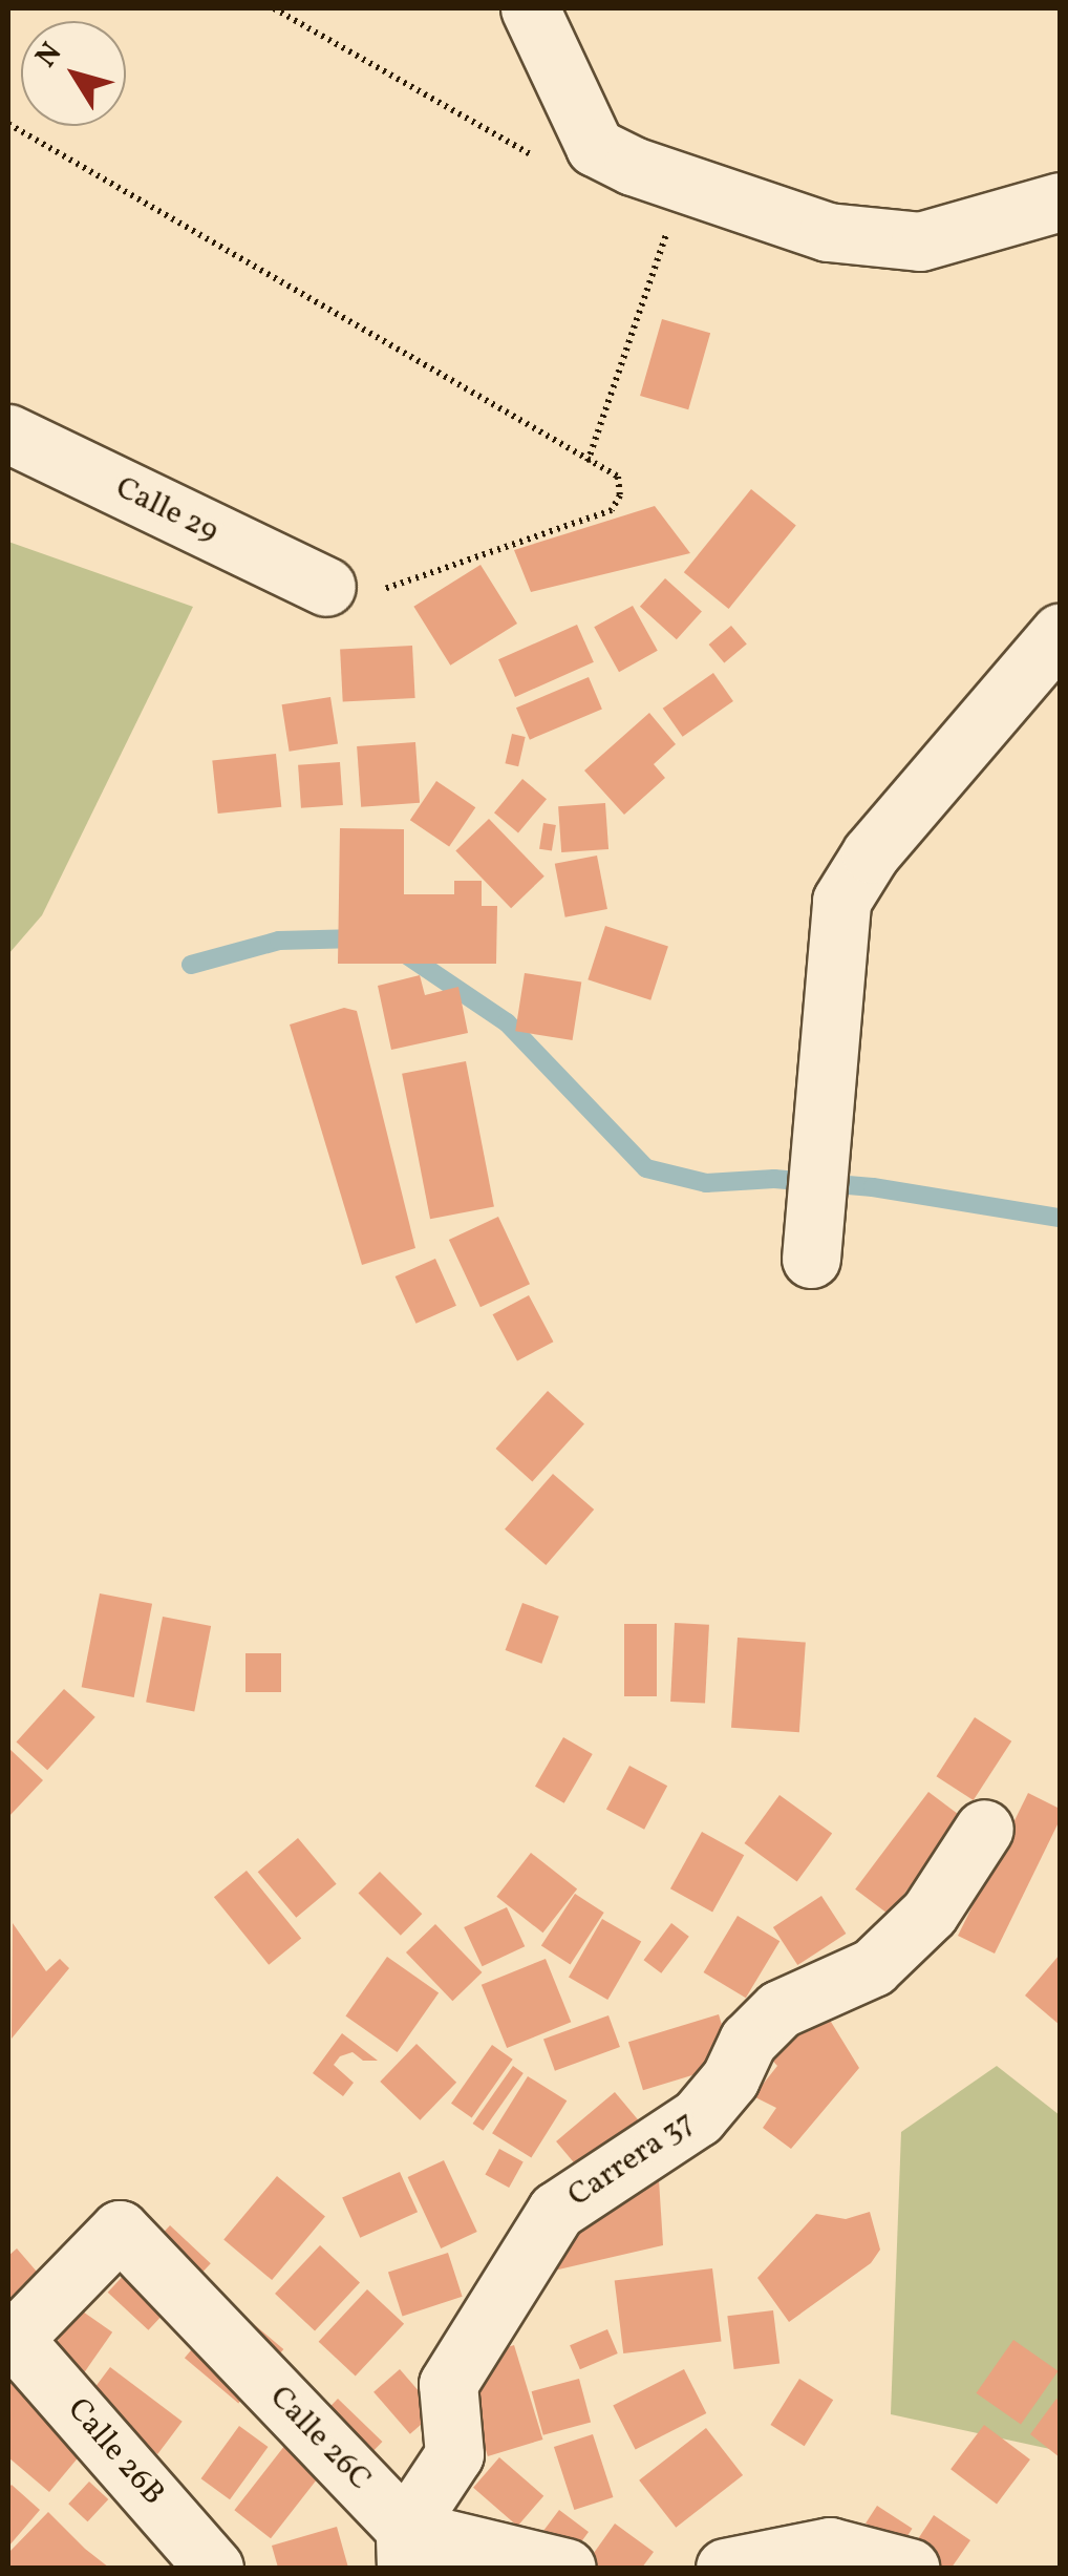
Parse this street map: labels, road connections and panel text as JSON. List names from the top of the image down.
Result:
{
  "streets": {
    "street": [
      "Calle 29",
      "Carrera 37",
      "Calle 26C",
      "Calle 26B"
    ]
  },
  "crossings": [
    ["Carrera 37", "Calle 26C"],
    ["Calle 26C", "Calle 26B"]
  ],
  "north": "top left"
}
